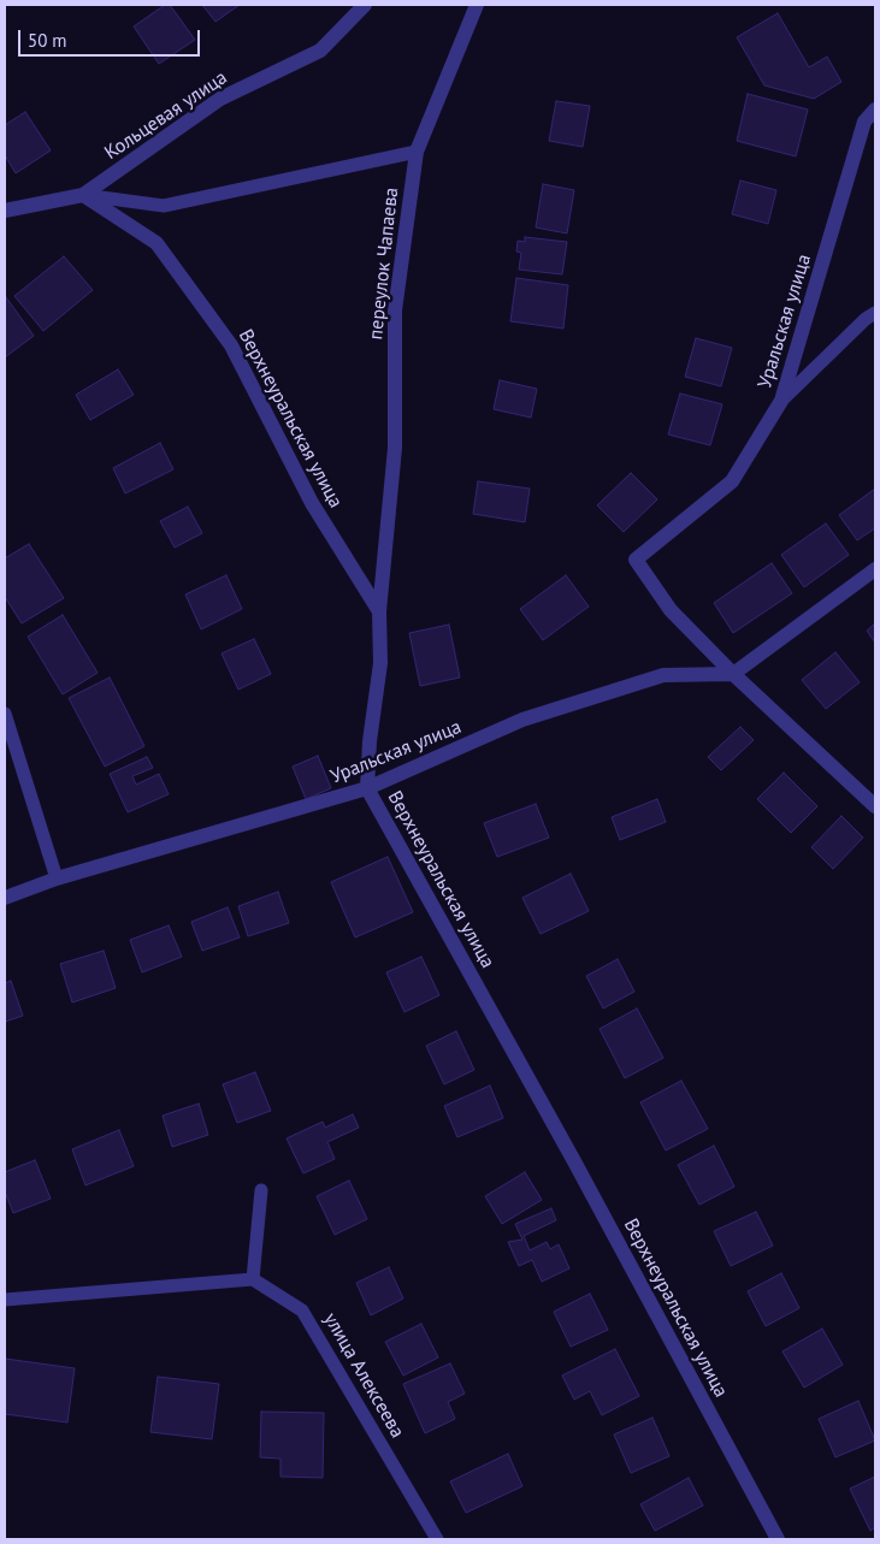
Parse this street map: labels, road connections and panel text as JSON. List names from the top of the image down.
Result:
{
  "streets": {
    "street": [
      "Кольцевая улица",
      "переулок Чапаева",
      "Уральская улица",
      "Верхнеуральская улица"
    ],
    "lane": ["улица Алексеева"]
  },
  "crossings": [
    ["Кольцевая улица", "Верхнеуральская улица"],
    ["переулок Чапаева", "Верхнеуральская улица"],
    ["Уральская улица", "Верхнеуральская улица"]
  ],
  "scale_bar": "50 m"
}
